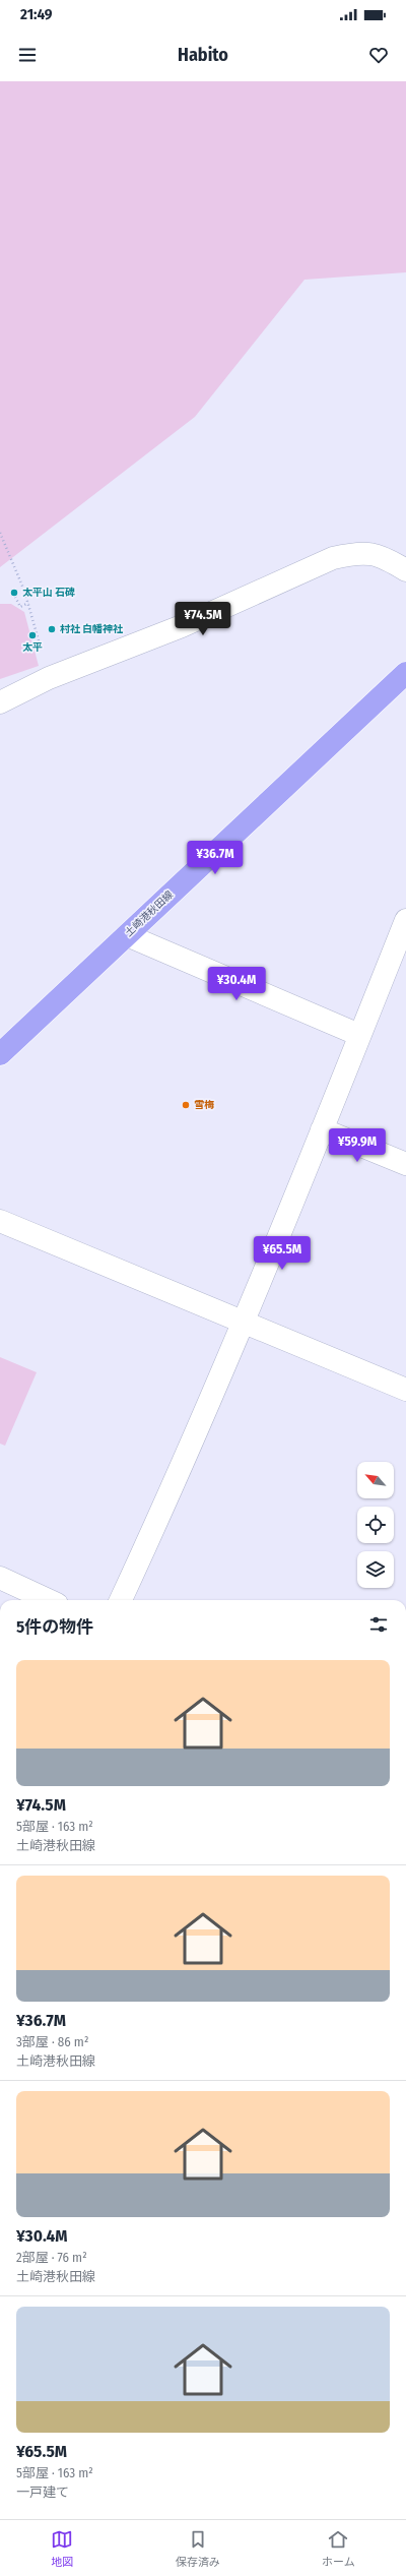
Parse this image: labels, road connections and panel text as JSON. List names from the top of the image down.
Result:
{
  "streets": {
    "main road": ["土崎港秋田線"]
  },
  "places": [
    "太平山 石碑",
    "村社 白幡神社",
    "太平",
    "雪梅"
  ],
  "north": "top left",
  "page": {
    "status": "21:49",
    "header": "Habito",
    "price": [
      "¥74.5M",
      "¥36.7M",
      "¥30.4M",
      "¥59.9M",
      "¥65.5M"
    ],
    "heading": "5件の物件",
    "list": [
      {
        "name": "¥74.5M",
        "note": "5部屋 · 163 m² · 土崎港秋田線"
      },
      {
        "name": "¥36.7M",
        "note": "3部屋 · 86 m² · 土崎港秋田線"
      },
      {
        "name": "¥30.4M",
        "note": "2部屋 · 76 m² · 土崎港秋田線"
      },
      {
        "name": "¥65.5M",
        "note": "5部屋 · 163 m² · 一戸建て"
      }
    ],
    "tabs": ["地図", "保存済み", "ホーム"]
  }
}
